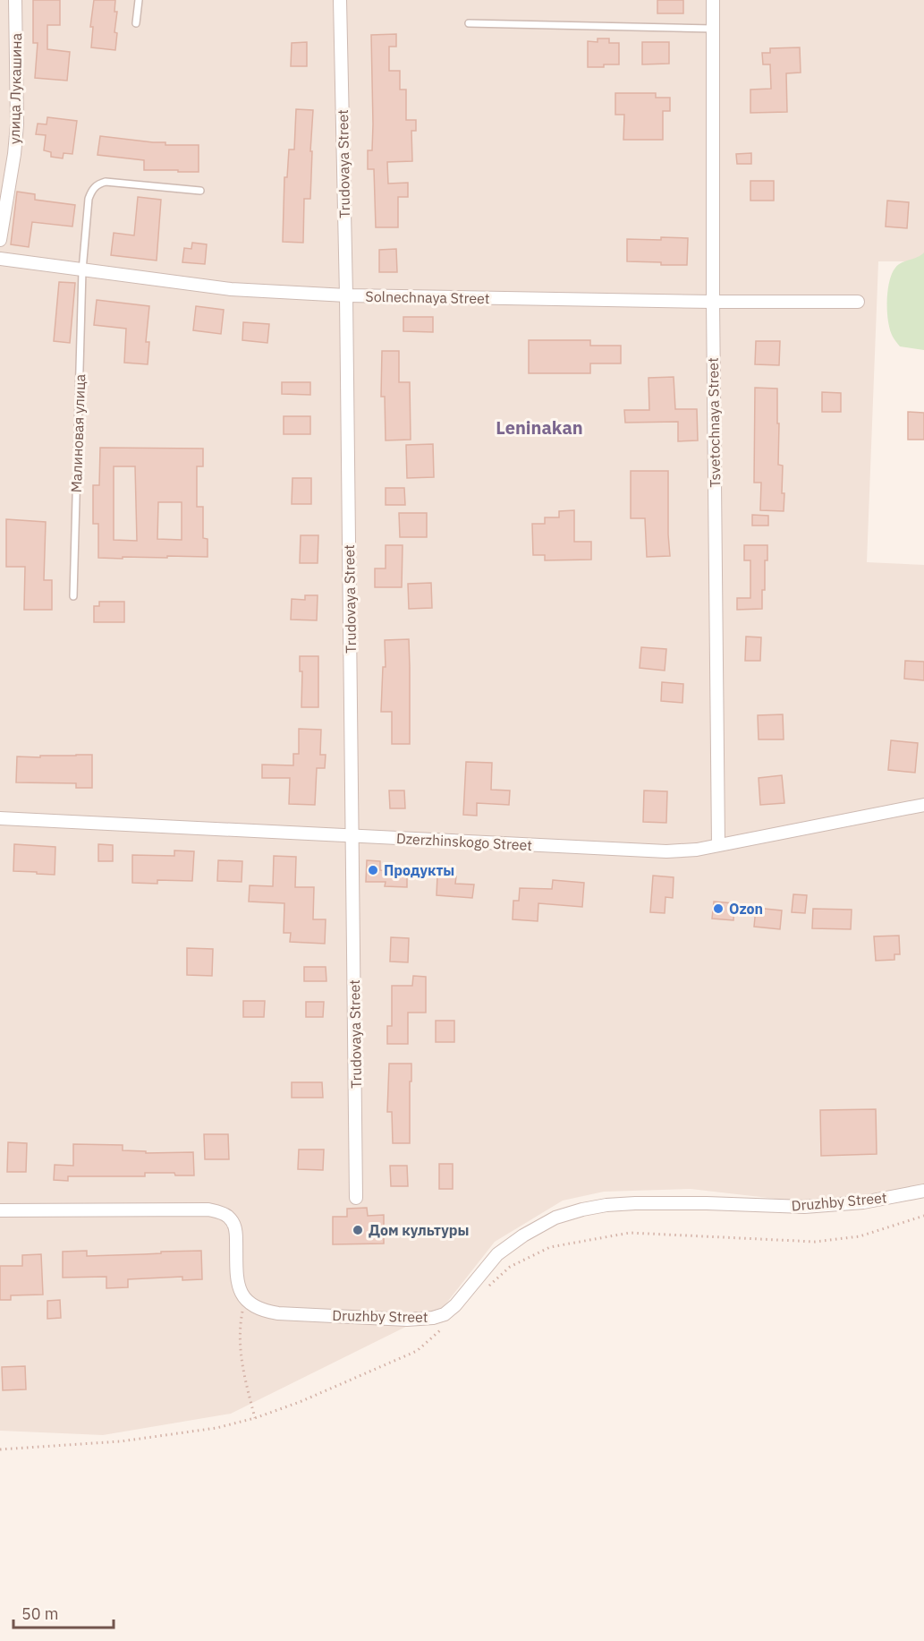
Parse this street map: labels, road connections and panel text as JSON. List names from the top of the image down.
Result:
{
  "streets": {
    "street": [
      "улица Лукашина",
      "Trudovaya Street",
      "Solnechnaya Street",
      "Tsvetochnaya Street",
      "Dzerzhinskogo Street",
      "Druzhby Street"
    ],
    "lane": ["Малиновая улица"]
  },
  "crossings": [
    ["Trudovaya Street", "Solnechnaya Street"],
    ["Trudovaya Street", "Dzerzhinskogo Street"],
    ["Solnechnaya Street", "Tsvetochnaya Street"],
    ["Solnechnaya Street", "Малиновая улица"],
    ["Tsvetochnaya Street", "Dzerzhinskogo Street"]
  ],
  "districts": ["Leninakan"],
  "places": ["Продукты", "Ozon", "Дом культуры"],
  "scale_bar": "50 m"
}
